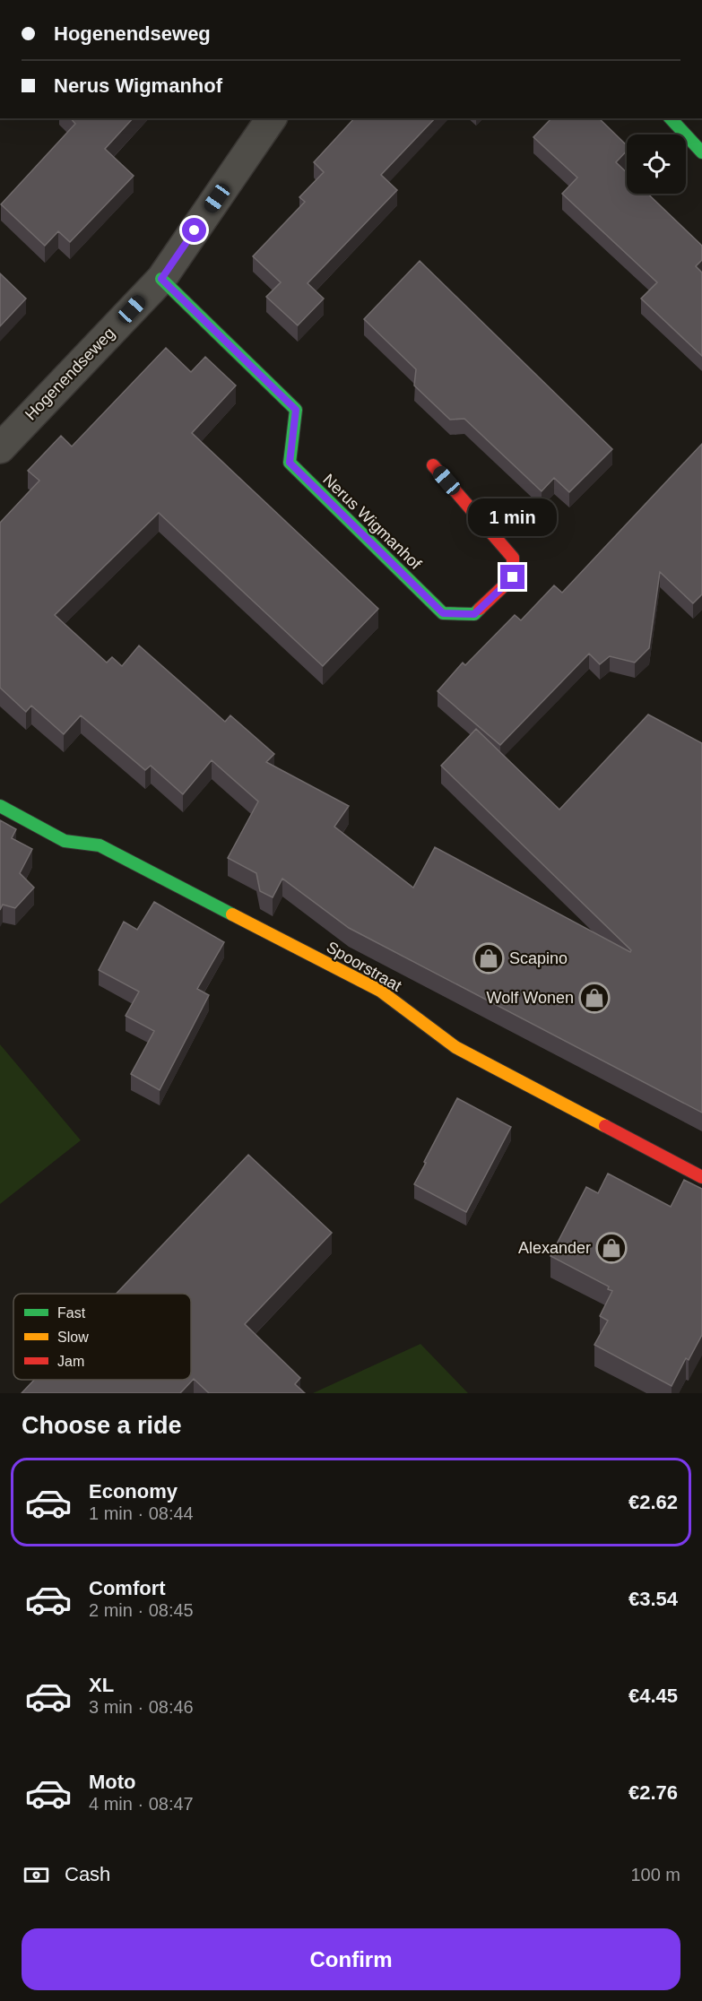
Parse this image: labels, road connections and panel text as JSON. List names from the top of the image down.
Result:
{
  "streets": {
    "street": ["Hogenendseweg", "Nerus Wigmanhof", "Spoorstraat"]
  },
  "crossings": [
    ["Hogenendseweg", "Nerus Wigmanhof"]
  ],
  "places": {
    "shop": ["Scapino", "Wolf Wonen", "Alexander"]
  },
  "legend": ["Fast", "Slow", "Jam"],
  "page": {
    "banner": ["Hogenendseweg", "Nerus Wigmanhof"],
    "bubble": "1 min",
    "heading": "Choose a ride",
    "list": [
      {
        "name": "Economy",
        "note": "1 min · 08:44",
        "value": "€2.62"
      },
      {
        "name": "Comfort",
        "note": "2 min · 08:45",
        "value": "€3.54"
      },
      {
        "name": "XL",
        "note": "3 min · 08:46",
        "value": "€4.45"
      },
      {
        "name": "Moto",
        "note": "4 min · 08:47",
        "value": "€2.76"
      }
    ],
    "pay": ["Cash", "100 m"],
    "buttons": "Confirm"
  }
}
